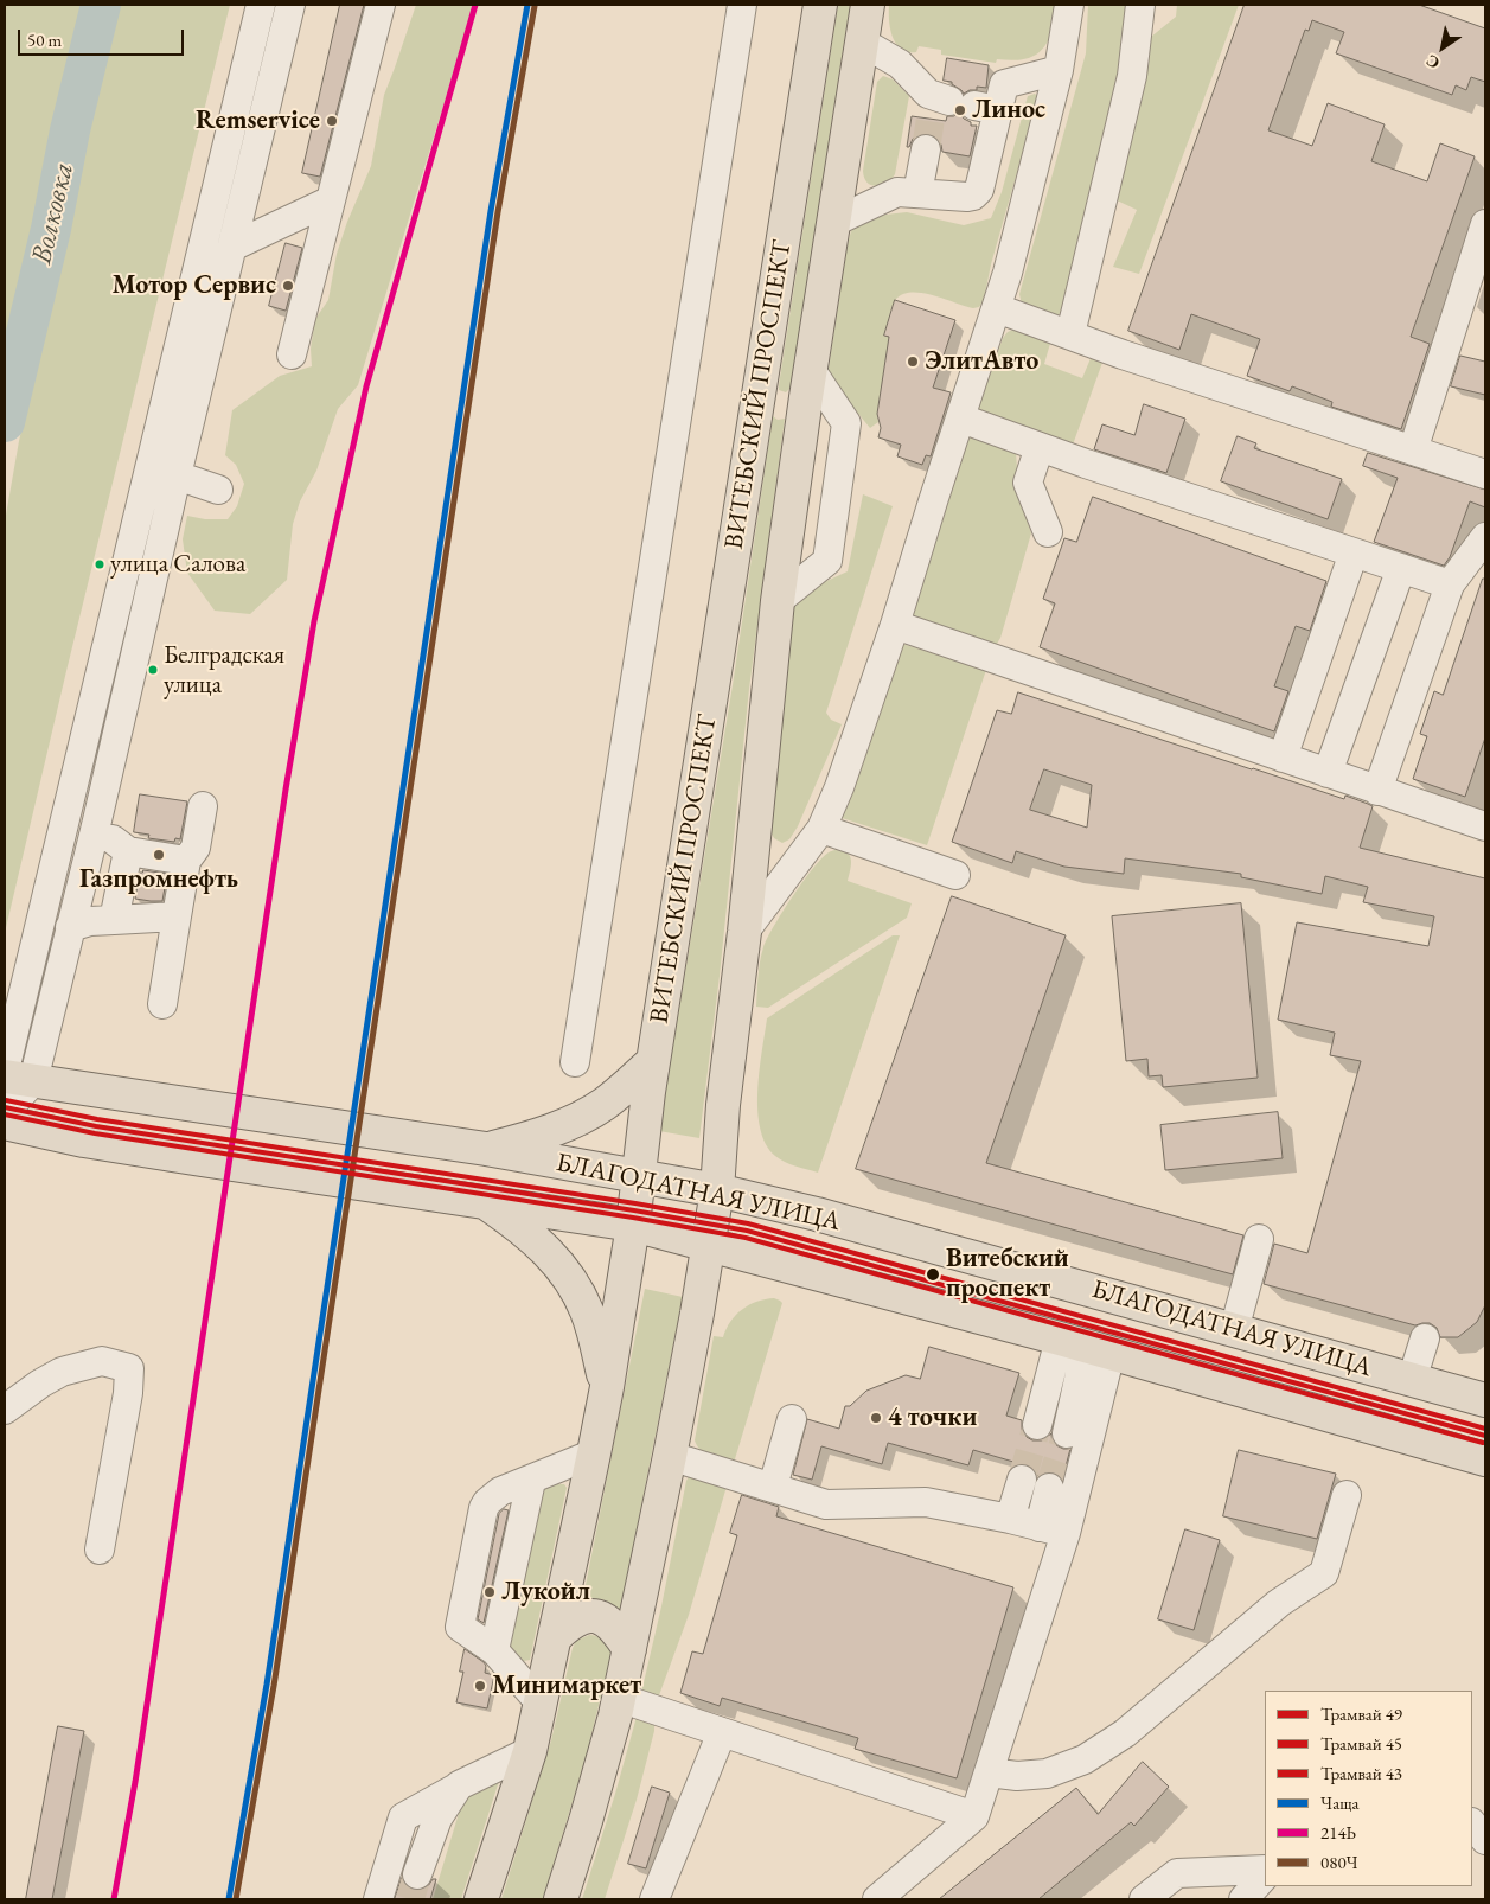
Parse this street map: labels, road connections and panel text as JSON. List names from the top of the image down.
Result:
{
  "streets": {
    "main road": ["ВИТЕБСКИЙ ПРОСПЕКТ", "БЛАГОДАТНАЯ УЛИЦА"]
  },
  "crossings": [
    ["ВИТЕБСКИЙ ПРОСПЕКТ", "БЛАГОДАТНАЯ УЛИЦА"]
  ],
  "water": ["Волковка"],
  "places": [
    "Линос",
    "Remservice",
    "Мотор Сервис",
    "ЭлитАвто",
    "улица Салова",
    "Белградская улица",
    "Газпромнефть",
    "Витебский проспект",
    "4 точки",
    "Лукойл",
    "Минимаркет"
  ],
  "lines": [
    "transit line Чаща",
    "transit line 214Ь",
    "transit line 080Ч",
    "tram line 43",
    "tram line 49",
    "tram line 45"
  ],
  "legend": [
    "Трамвай 49",
    "Трамвай 45",
    "Трамвай 43",
    "Чаща",
    "214Ь",
    "080Ч"
  ],
  "scale_bar": "50 m",
  "north": "bottom left"
}
